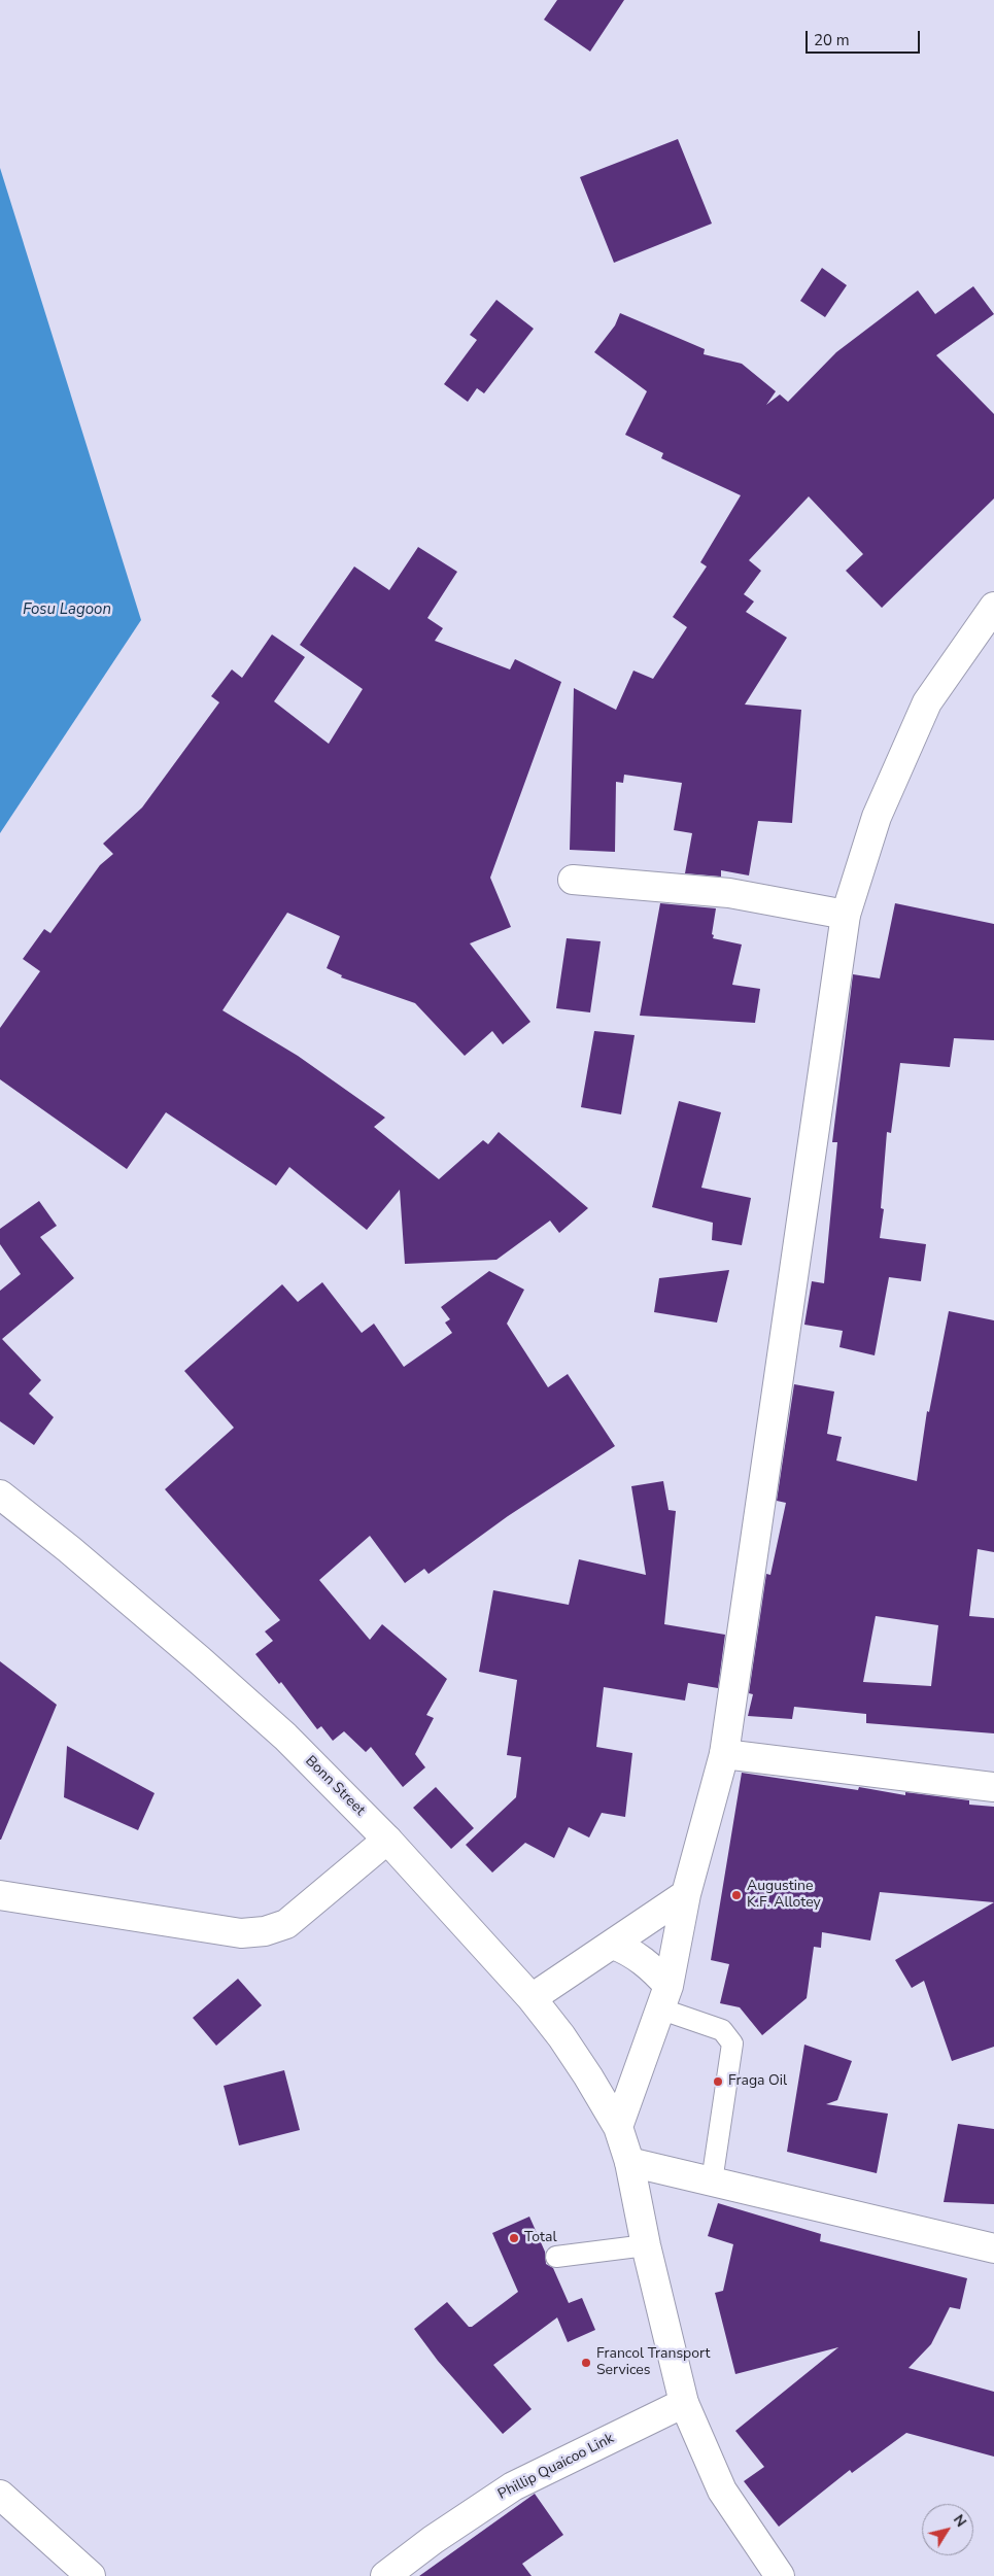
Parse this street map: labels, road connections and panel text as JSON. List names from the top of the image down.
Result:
{
  "streets": {
    "street": ["Bonn Street", "Phillip Quaicoo Link"]
  },
  "crossings": [
    ["Bonn Street", "Phillip Quaicoo Link"]
  ],
  "water": ["Fosu Lagoon"],
  "places": [
    "Augustine K.F. Allotey",
    "Fraga Oil",
    "Total",
    "Francol Transport Services"
  ],
  "scale_bar": "20 m",
  "north": "top right"
}
